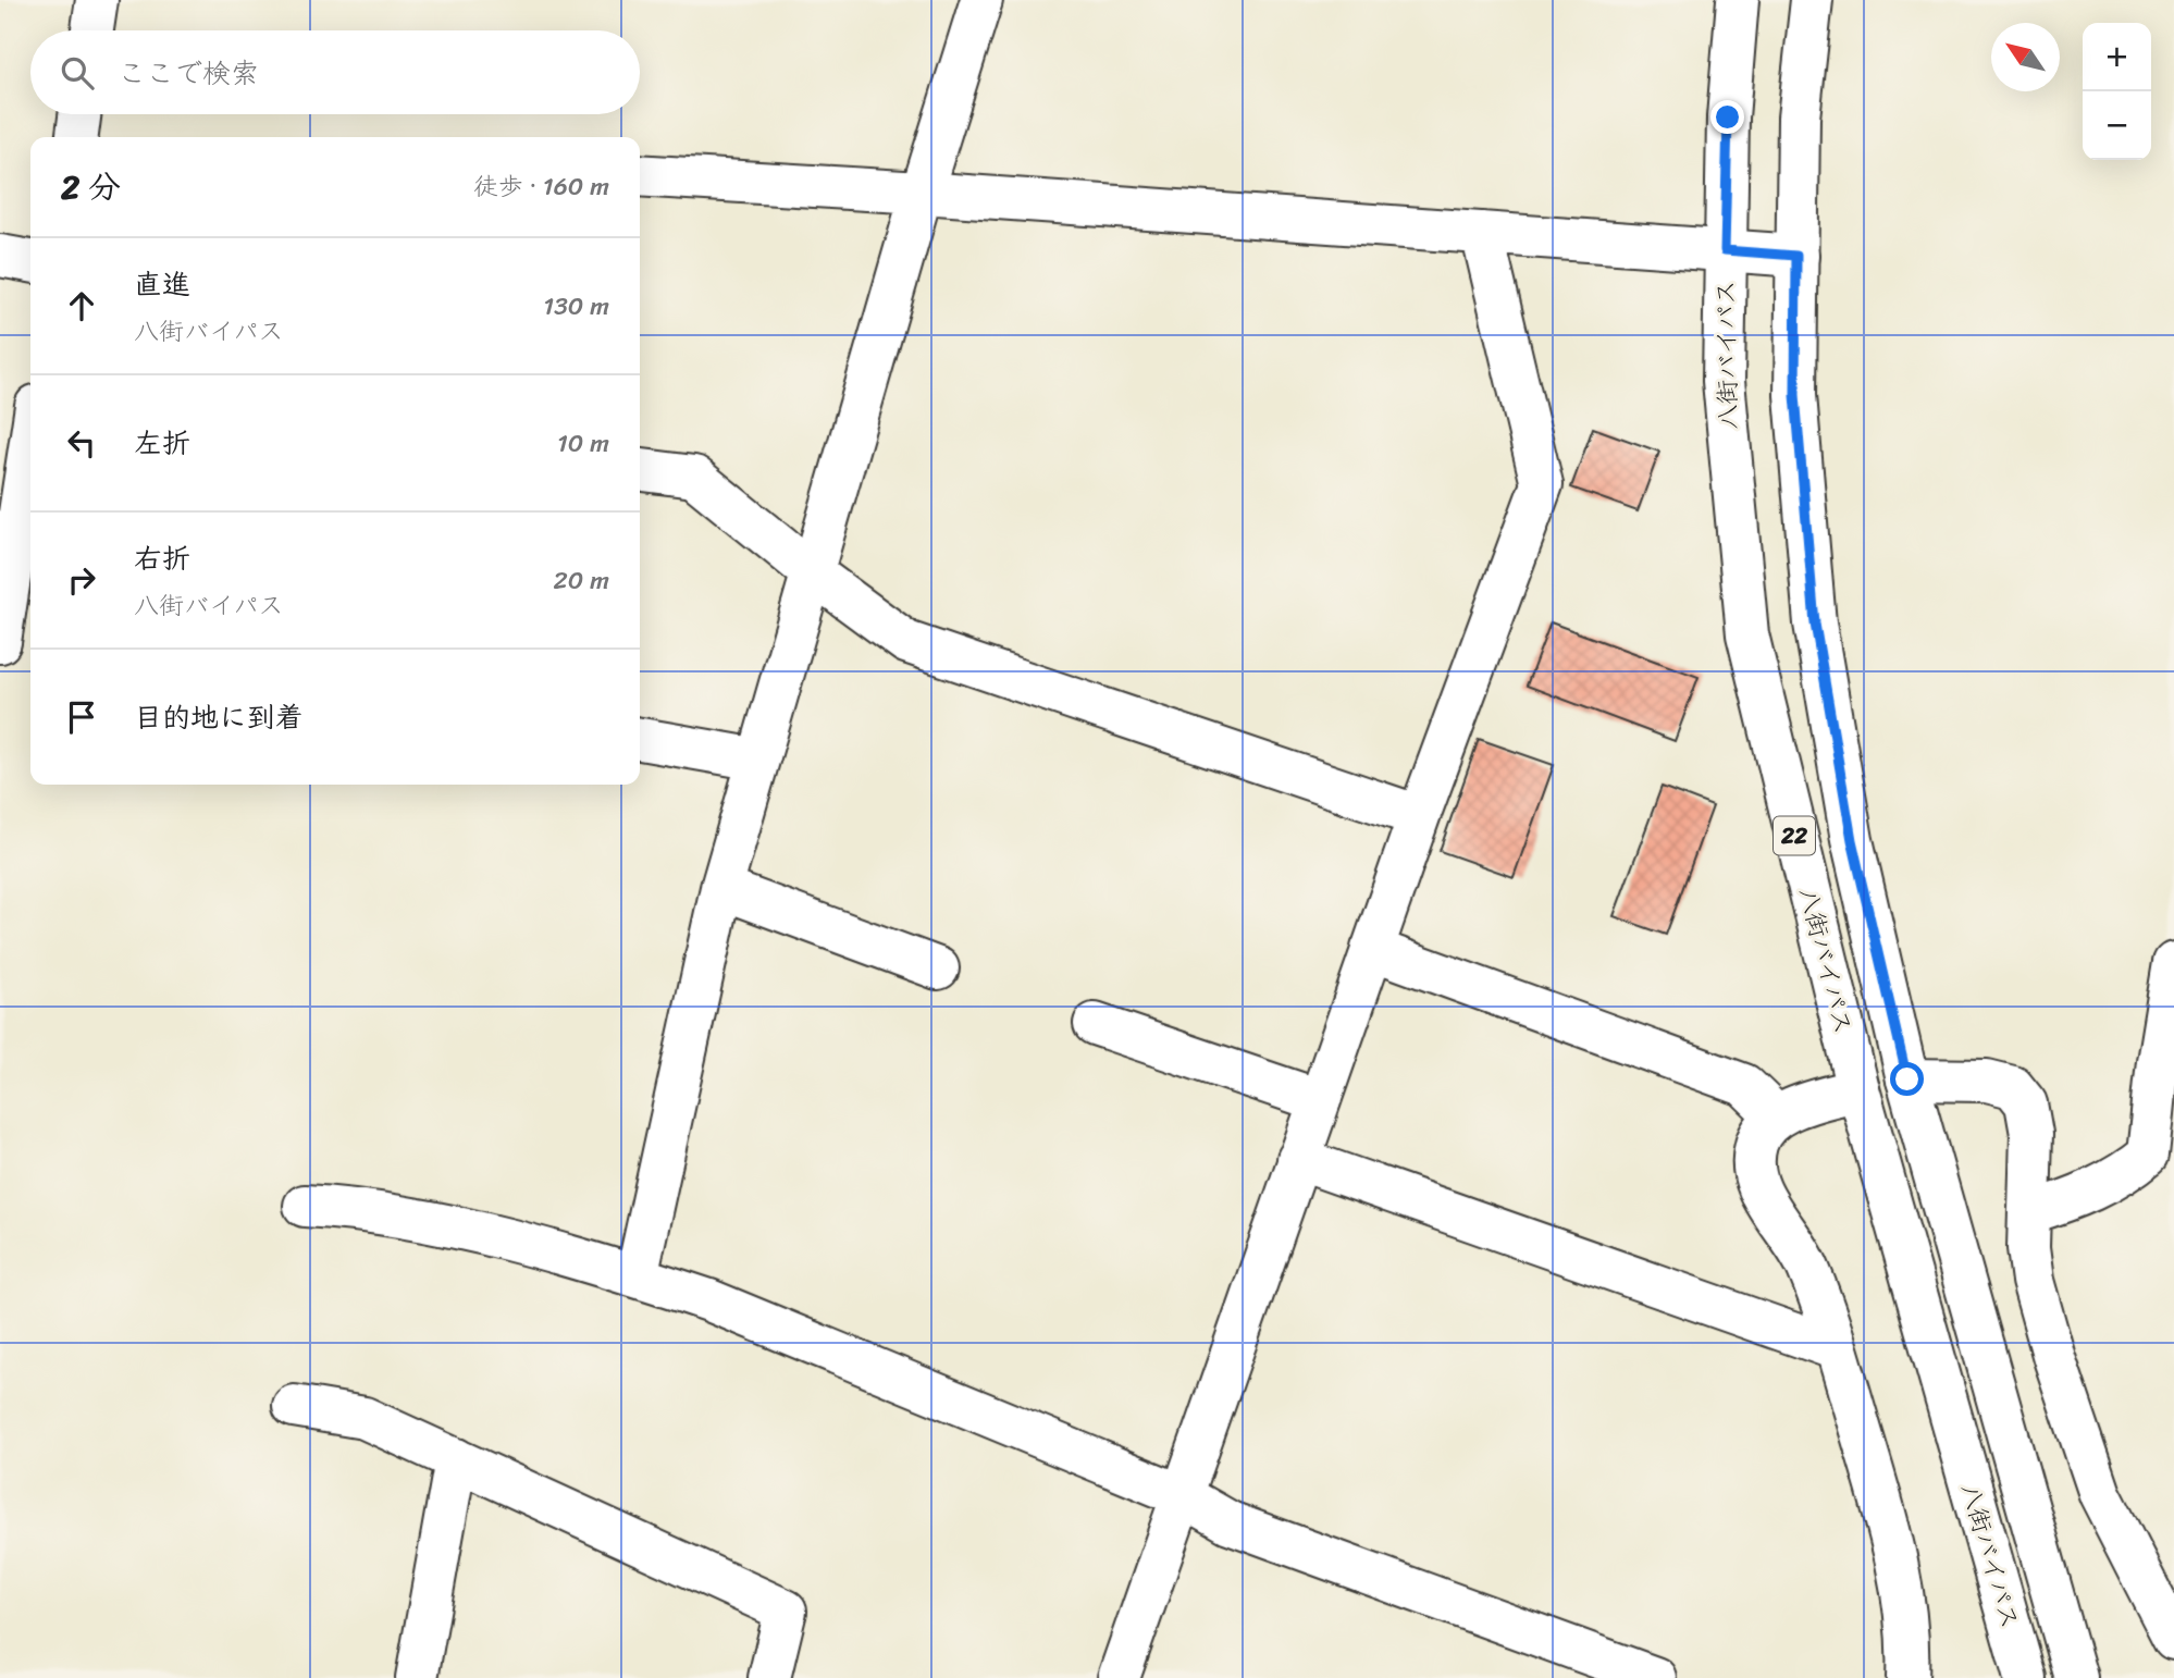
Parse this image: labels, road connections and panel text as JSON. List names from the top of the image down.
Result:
{
  "streets": {
    "street": ["八街バイパス", "22"]
  },
  "north": "top left",
  "page": {
    "map_buttons": ["+", "−"],
    "search": "ここで検索",
    "heading": ["2 分", "徒歩 · 160 m"],
    "list": [
      ["直進", "八街バイパス", "130 m"],
      ["左折", "10 m"],
      ["右折", "八街バイパス", "20 m"],
      "目的地に到着"
    ]
  }
}
